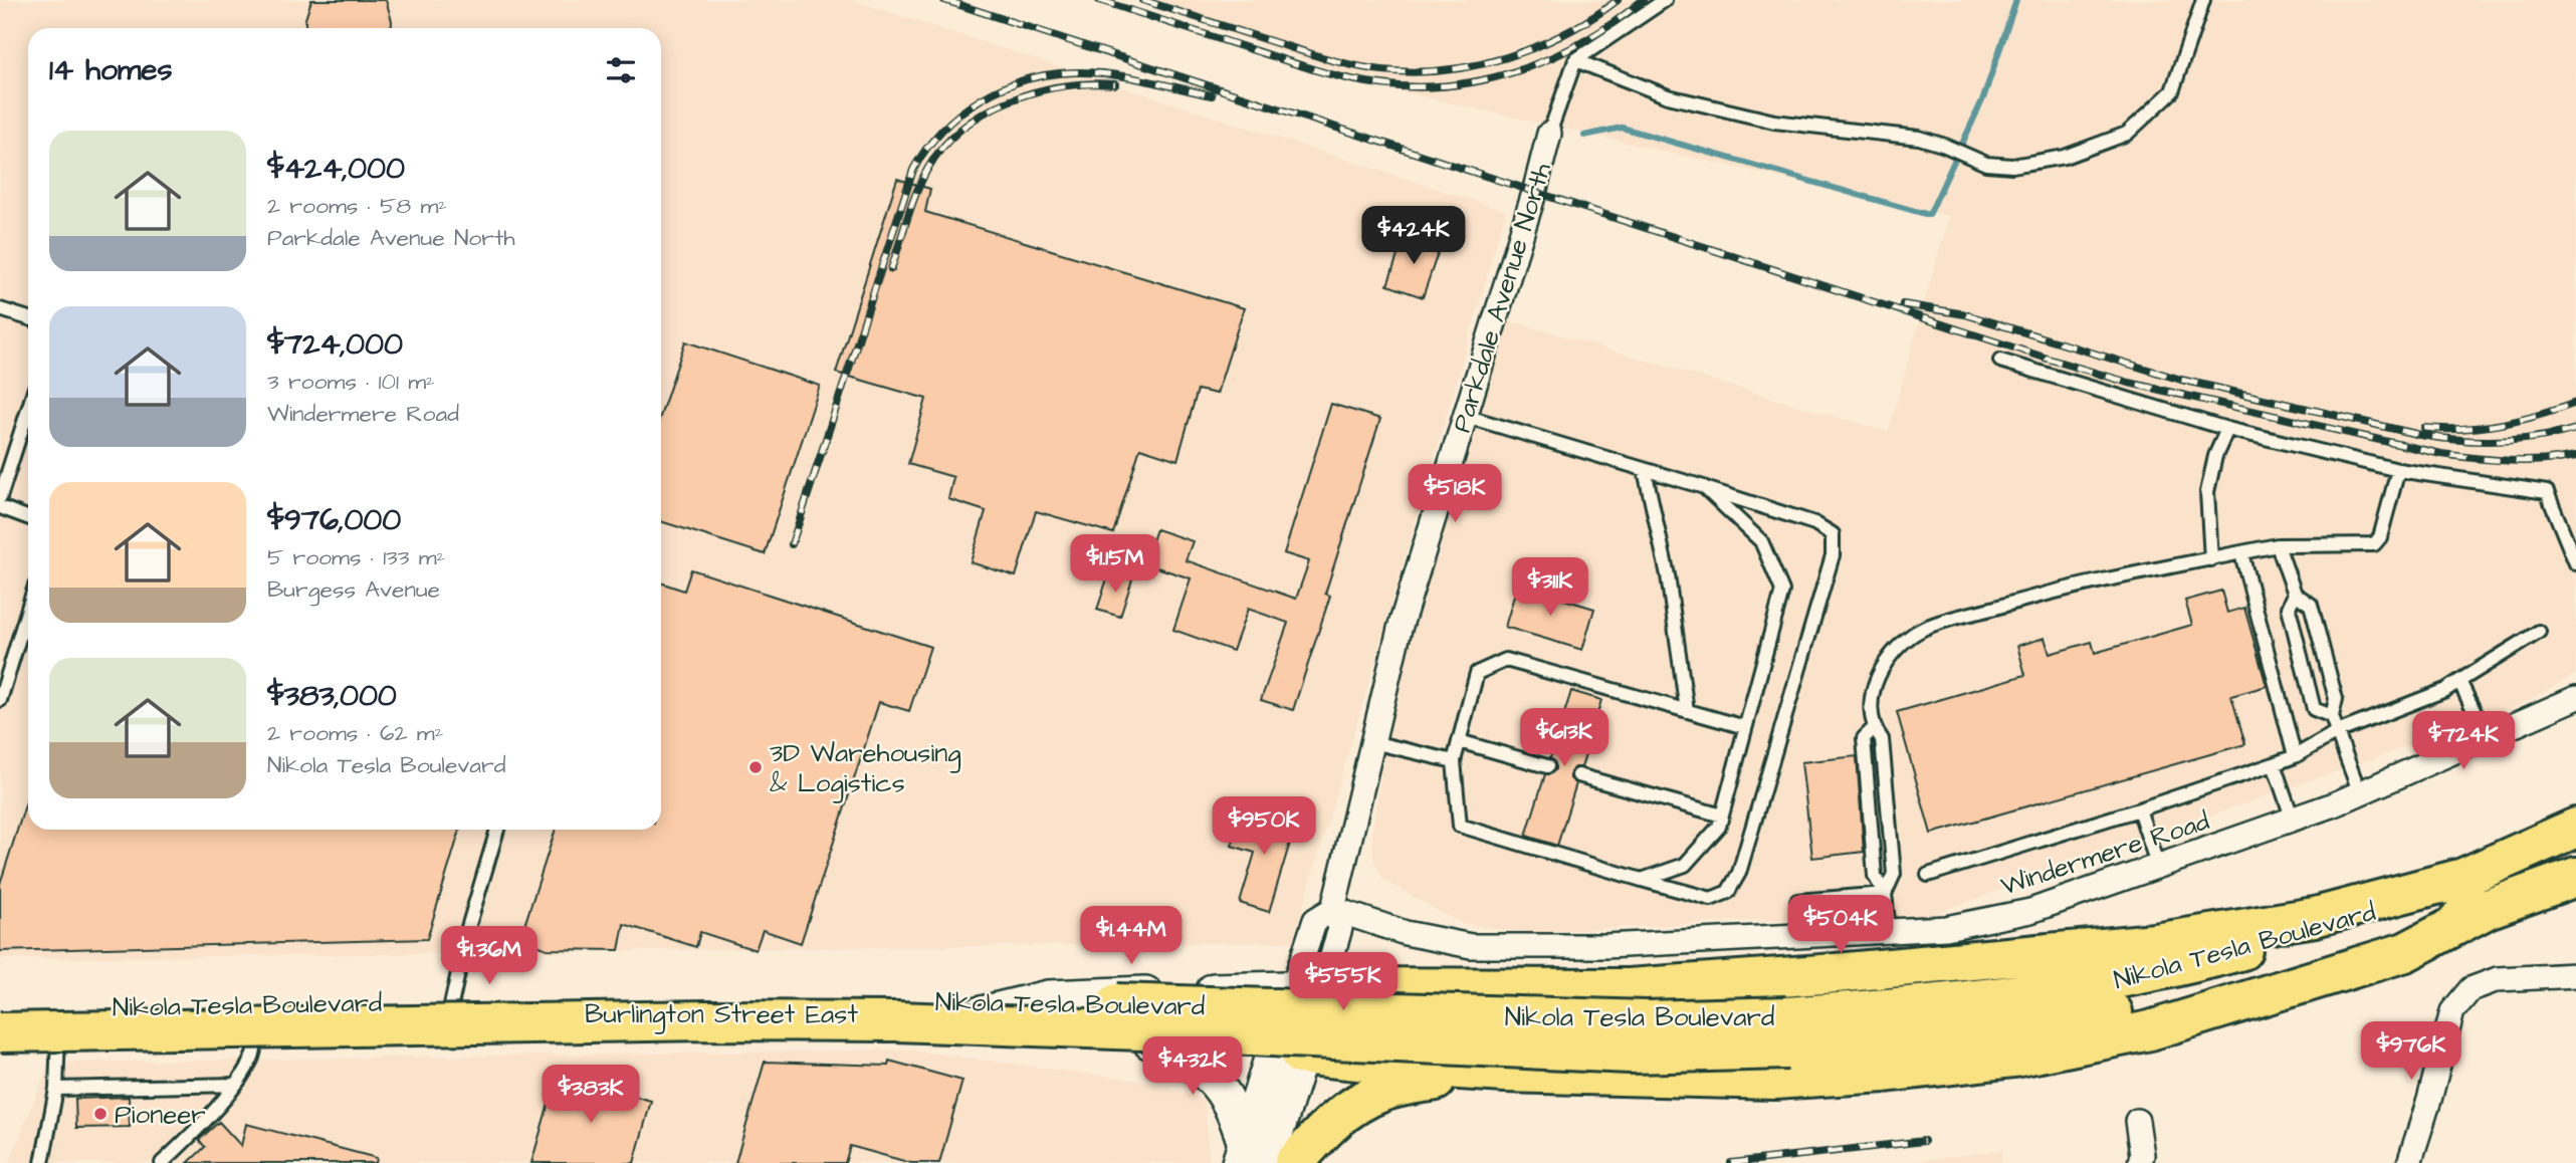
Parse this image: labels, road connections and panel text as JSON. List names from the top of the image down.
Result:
{
  "streets": {
    "highway": ["Nikola Tesla Boulevard"],
    "main road": ["Parkdale Avenue North", "Burlington Street East"],
    "street": ["Windermere Road"]
  },
  "crossings": [
    ["Parkdale Avenue North", "Windermere Road"],
    ["Parkdale Avenue North", "Burlington Street East"]
  ],
  "places": ["3D Warehousing & Logistics", "Pioneer"],
  "page": {
    "heading": "14 homes",
    "list": [
      {
        "name": "$424,000",
        "note": "2 rooms · 58 m² · Parkdale Avenue North"
      },
      {
        "name": "$724,000",
        "note": "3 rooms · 101 m² · Windermere Road"
      },
      {
        "name": "$976,000",
        "note": "5 rooms · 133 m² · Burgess Avenue"
      },
      {
        "name": "$383,000",
        "note": "2 rooms · 62 m² · Nikola Tesla Boulevard"
      }
    ],
    "price": [
      "$424K",
      "$518K",
      "$1.15M",
      "$311K",
      "$613K",
      "$724K",
      "$950K",
      "$504K",
      "$1.44M",
      "$1.36M",
      "$555K",
      "$976K",
      "$432K",
      "$383K"
    ]
  }
}
